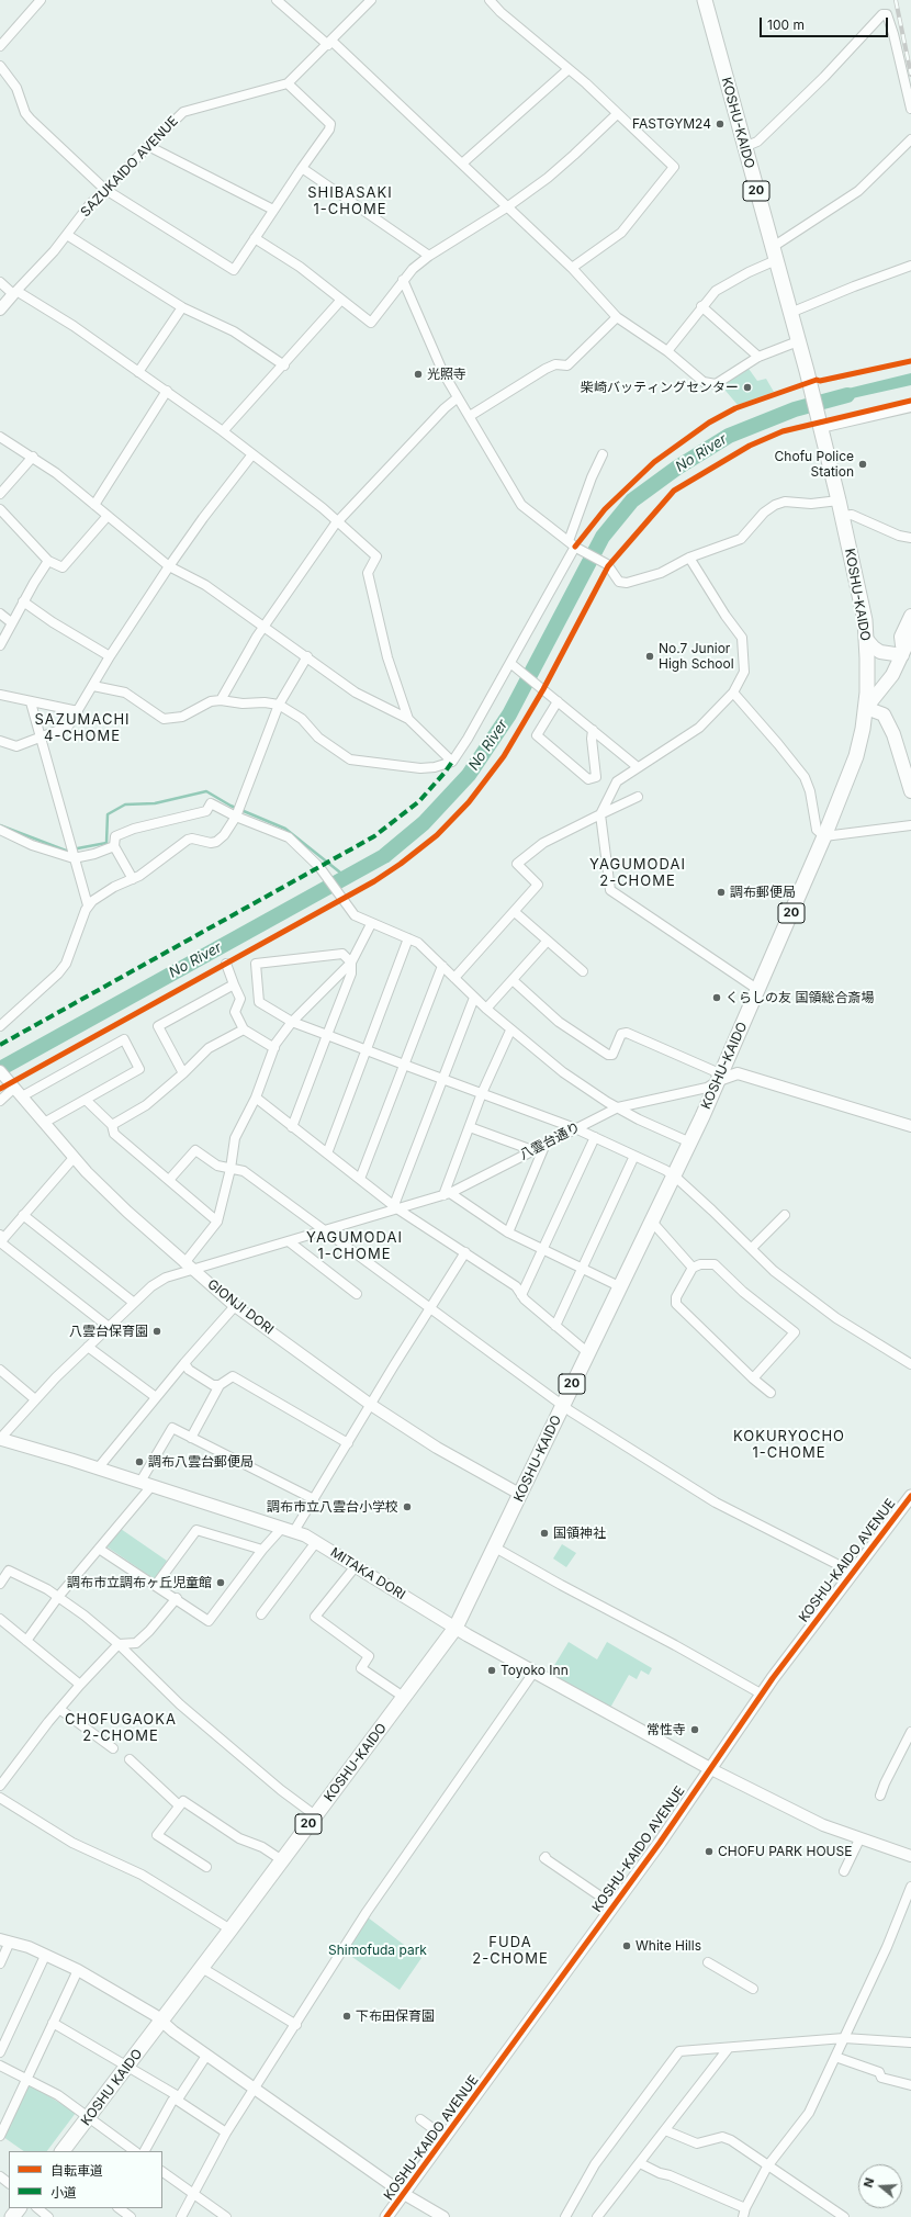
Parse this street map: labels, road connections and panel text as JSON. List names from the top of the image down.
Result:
{
  "streets": {
    "highway": ["KOSHU-KAIDO", "20", "KOSHU KAIDO"],
    "main road": ["KOSHU-KAIDO AVENUE", "MITAKA DORI"],
    "street": ["SAZUKAIDO AVENUE", "八雲台通り", "GIONJI DORI"]
  },
  "crossings": [
    ["KOSHU-KAIDO", "八雲台通り"],
    ["KOSHU-KAIDO", "GIONJI DORI"],
    ["KOSHU-KAIDO", "MITAKA DORI"],
    ["KOSHU-KAIDO", "KOSHU KAIDO"],
    ["八雲台通り", "GIONJI DORI"],
    ["八雲台通り", "MITAKA DORI"],
    ["KOSHU-KAIDO AVENUE", "MITAKA DORI"]
  ],
  "districts": [
    "SHIBASAKI 1-CHOME",
    "SAZUMACHI 4-CHOME",
    "YAGUMODAI 2-CHOME",
    "YAGUMODAI 1-CHOME",
    "KOKURYOCHO 1-CHOME",
    "CHOFUGAOKA 2-CHOME",
    "FUDA 2-CHOME"
  ],
  "water": ["No River"],
  "parks": ["Shimofuda park"],
  "places": [
    "FASTGYM24",
    "光照寺",
    "柴崎バッティングセンター",
    "Chofu Police Station",
    "No.7 Junior High School",
    "調布郵便局",
    "くらしの友 国領総合斎場",
    "八雲台保育園",
    "調布八雲台郵便局",
    "調布市立八雲台小学校",
    "国領神社",
    "調布市立調布ヶ丘児童館",
    "Toyoko Inn",
    "常性寺",
    "CHOFU PARK HOUSE",
    "White Hills",
    "下布田保育園"
  ],
  "legend": ["自転車道", "小道"],
  "scale_bar": "100 m",
  "north": "left"
}
